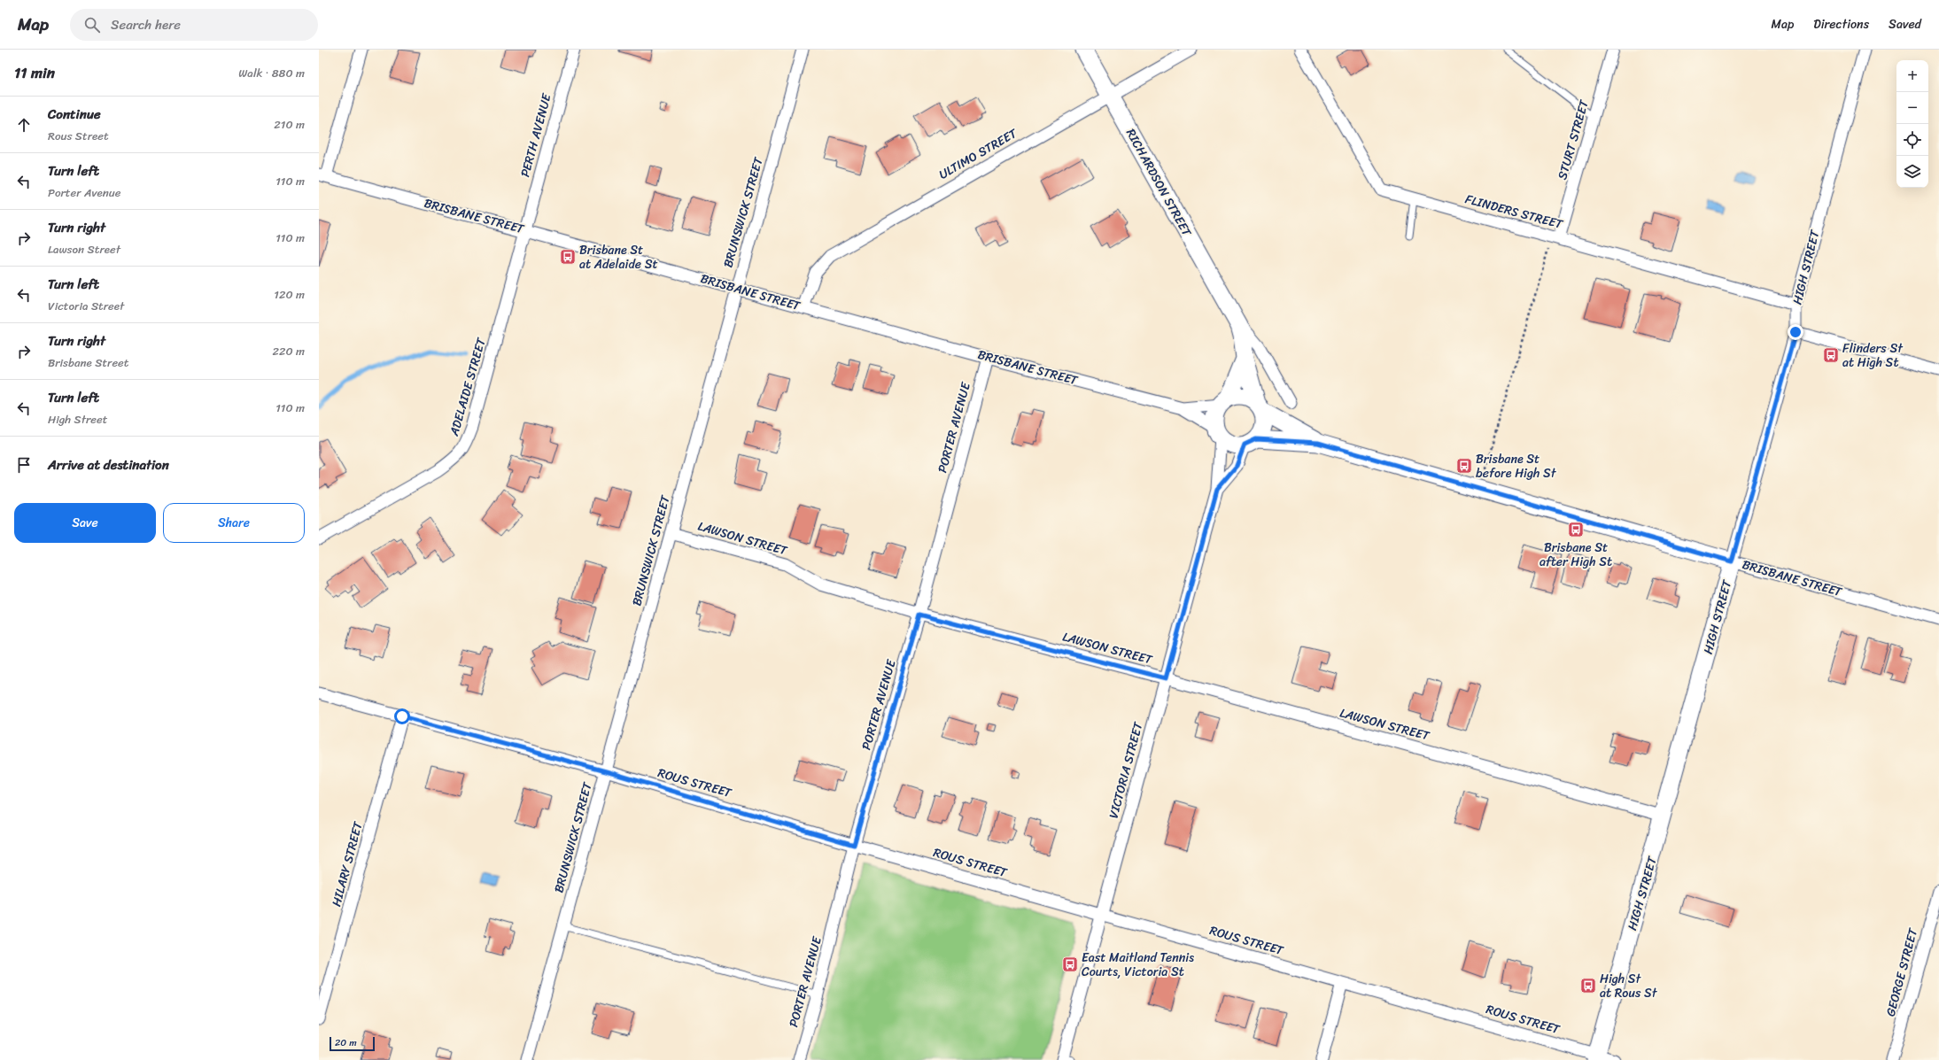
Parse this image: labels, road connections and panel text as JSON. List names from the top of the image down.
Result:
{
  "streets": {
    "main road": ["RICHARDSON STREET", "BRISBANE STREET", "HIGH STREET"],
    "street": [
      "PERTH AVENUE",
      "STURT STREET",
      "ULTIMO STREET",
      "FLINDERS STREET",
      "BRUNSWICK STREET",
      "ADELAIDE STREET",
      "PORTER AVENUE",
      "LAWSON STREET",
      "VICTORIA STREET",
      "ROUS STREET",
      "HILARY STREET",
      "GEORGE STREET"
    ]
  },
  "crossings": [
    ["PERTH AVENUE", "BRISBANE STREET"],
    ["PERTH AVENUE", "ADELAIDE STREET"],
    ["STURT STREET", "FLINDERS STREET"],
    ["ULTIMO STREET", "RICHARDSON STREET"],
    ["ULTIMO STREET", "BRISBANE STREET"],
    ["RICHARDSON STREET", "BRISBANE STREET"],
    ["RICHARDSON STREET", "VICTORIA STREET"],
    ["FLINDERS STREET", "HIGH STREET"],
    ["BRUNSWICK STREET", "BRISBANE STREET"],
    ["BRUNSWICK STREET", "LAWSON STREET"],
    ["BRUNSWICK STREET", "ROUS STREET"],
    ["BRISBANE STREET", "HIGH STREET"],
    ["BRISBANE STREET", "ADELAIDE STREET"],
    ["BRISBANE STREET", "PORTER AVENUE"],
    ["BRISBANE STREET", "VICTORIA STREET"],
    ["HIGH STREET", "LAWSON STREET"],
    ["HIGH STREET", "ROUS STREET"],
    ["PORTER AVENUE", "LAWSON STREET"],
    ["PORTER AVENUE", "ROUS STREET"],
    ["LAWSON STREET", "VICTORIA STREET"],
    ["VICTORIA STREET", "ROUS STREET"],
    ["ROUS STREET", "HILARY STREET"]
  ],
  "places": {
    "bus stop": [
      "Brisbane St at Adelaide St",
      "Flinders St at High St",
      "Brisbane St before High St",
      "Brisbane St after High St",
      "East Maitland Tennis Courts, Victoria St",
      "High St at Rous St"
    ]
  },
  "scale_bar": "20 m",
  "page": {
    "header": "Map",
    "search": "Search here",
    "nav": ["Map", "Directions", "Saved"],
    "heading": ["11 min", "Walk · 880 m"],
    "map_buttons": ["+", "−"],
    "list": [
      ["Continue", "Rous Street", "210 m"],
      ["Turn left", "Porter Avenue", "110 m"],
      ["Turn right", "Lawson Street", "110 m"],
      ["Turn left", "Victoria Street", "120 m"],
      ["Turn right", "Brisbane Street", "220 m"],
      ["Turn left", "High Street", "110 m"],
      "Arrive at destination"
    ],
    "buttons": ["Save", "Share"],
    "scale": "20 m"
  }
}
